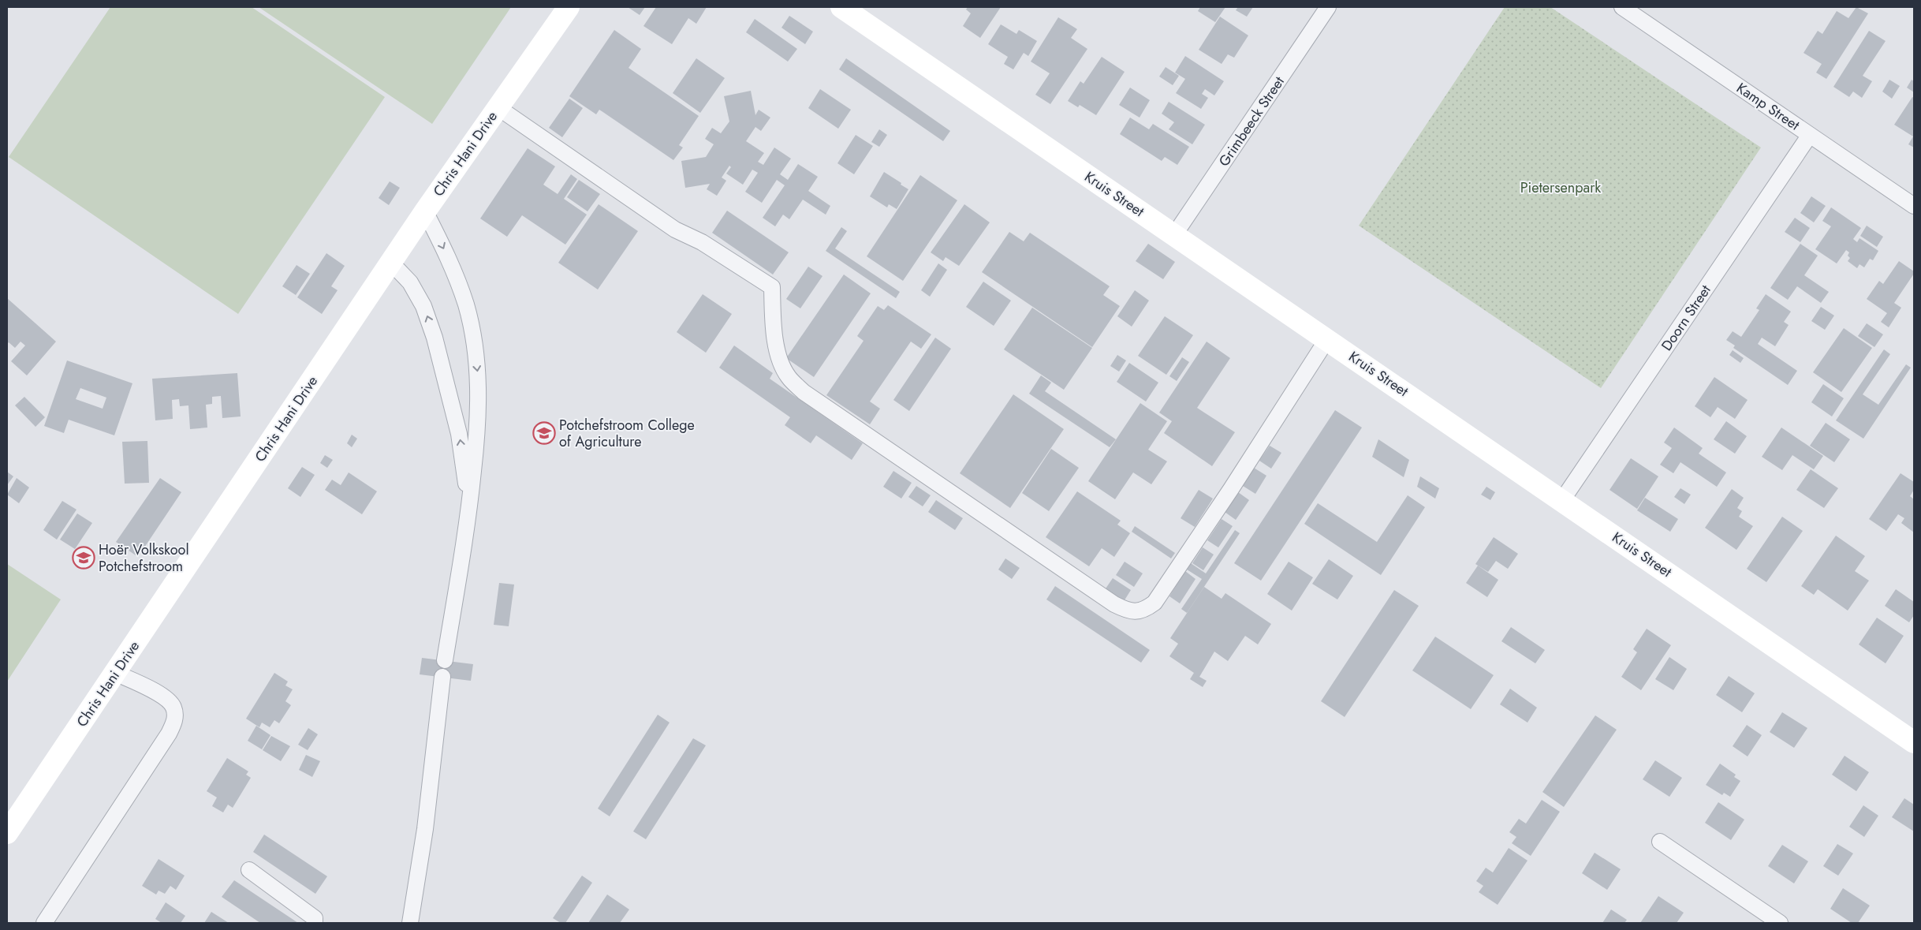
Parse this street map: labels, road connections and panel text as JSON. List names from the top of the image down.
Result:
{
  "streets": {
    "street": [
      "Kamp Street",
      "Grimbeeck Street",
      "Chris Hani Drive",
      "Kruis Street",
      "Doorn Street"
    ]
  },
  "crossings": [
    ["Kamp Street", "Doorn Street"],
    ["Grimbeeck Street", "Kruis Street"],
    ["Kruis Street", "Doorn Street"]
  ],
  "parks": ["Pietersenpark"],
  "places": {
    "school or university": ["Potchefstroom College of Agriculture", "Hoër Volkskool Potchefstroom"]
  }
}
